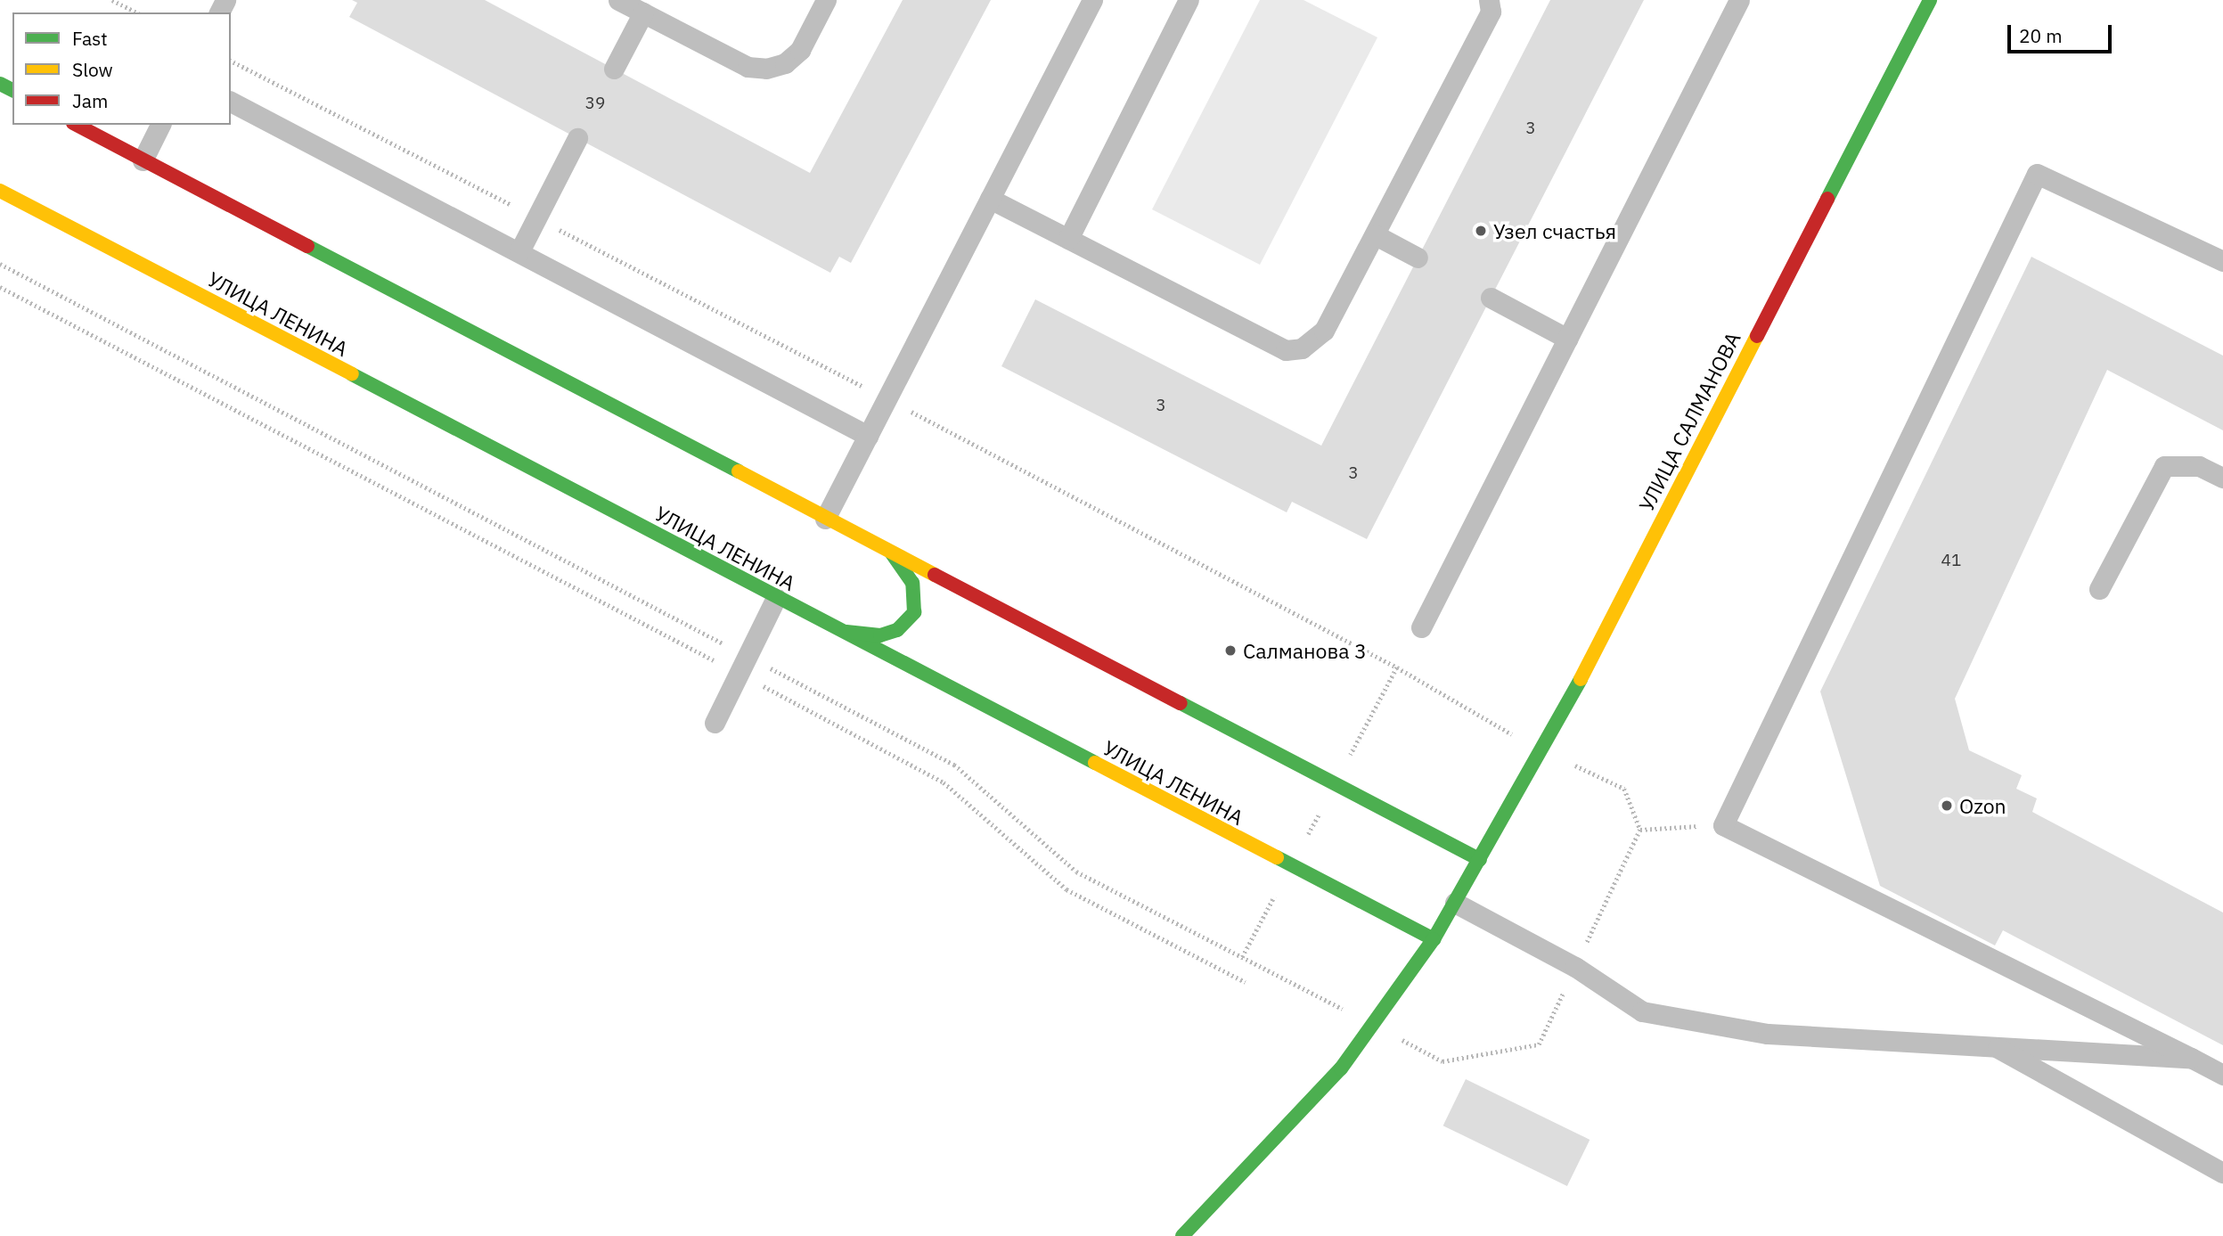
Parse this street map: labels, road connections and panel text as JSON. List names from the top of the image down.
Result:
{
  "streets": {
    "main road": ["УЛИЦА ЛЕНИНА", "УЛИЦА САЛМАНОВА"]
  },
  "crossings": [
    ["УЛИЦА ЛЕНИНА", "УЛИЦА САЛМАНОВА"]
  ],
  "places": ["Узел счастья", "Салманова 3", "Ozon"],
  "house_numbers": [
    "39",
    "3",
    "3",
    "3",
    "41"
  ],
  "legend": ["Fast", "Slow", "Jam"],
  "scale_bar": "20 m"
}
